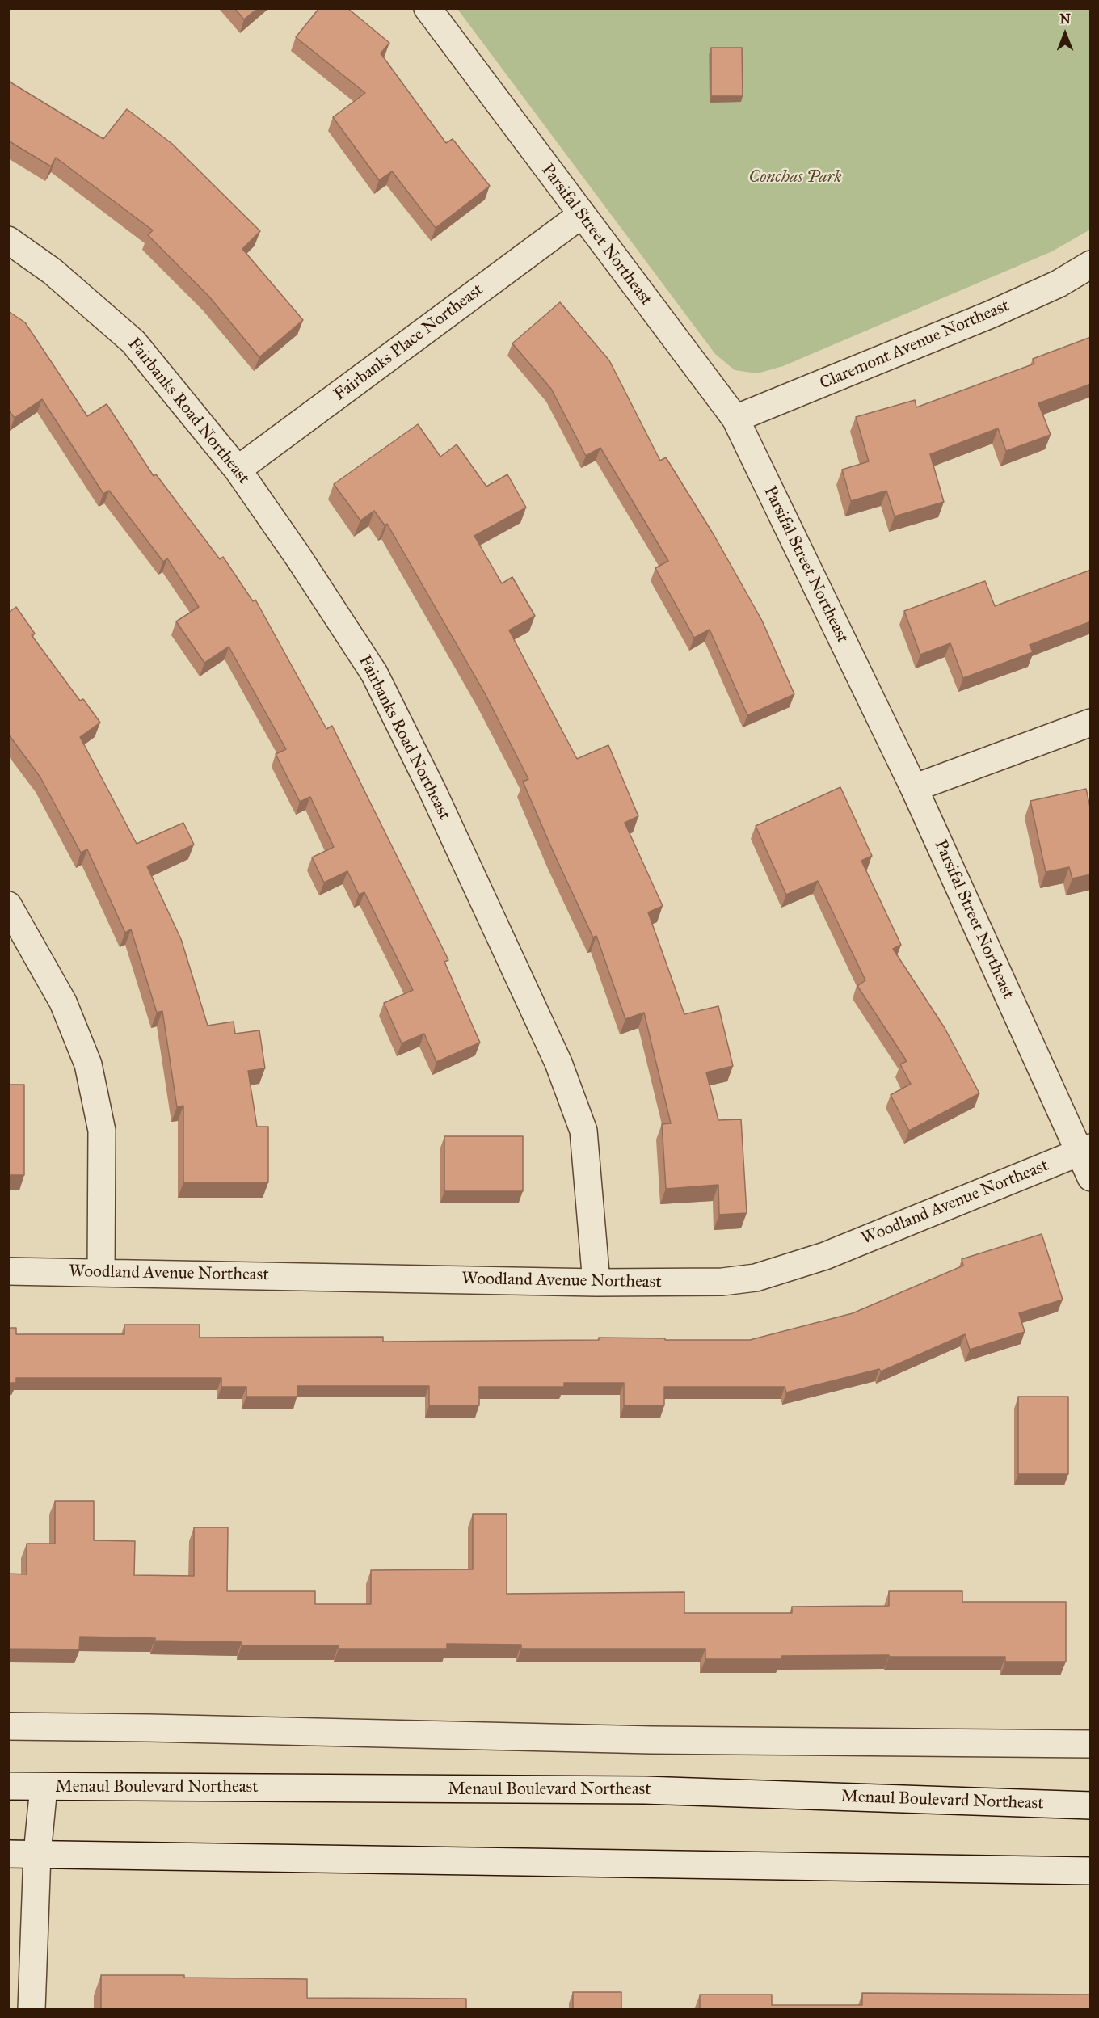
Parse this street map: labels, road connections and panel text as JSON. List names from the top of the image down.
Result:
{
  "streets": {
    "street": [
      "Parsifal Street Northeast",
      "Fairbanks Place Northeast",
      "Claremont Avenue Northeast",
      "Fairbanks Road Northeast",
      "Woodland Avenue Northeast",
      "Menaul Boulevard Northeast"
    ]
  },
  "crossings": [
    ["Parsifal Street Northeast", "Fairbanks Place Northeast"],
    ["Parsifal Street Northeast", "Claremont Avenue Northeast"],
    ["Parsifal Street Northeast", "Woodland Avenue Northeast"],
    ["Fairbanks Place Northeast", "Fairbanks Road Northeast"],
    ["Fairbanks Road Northeast", "Woodland Avenue Northeast"]
  ],
  "parks": ["Conchas Park"],
  "north": "top"
}
